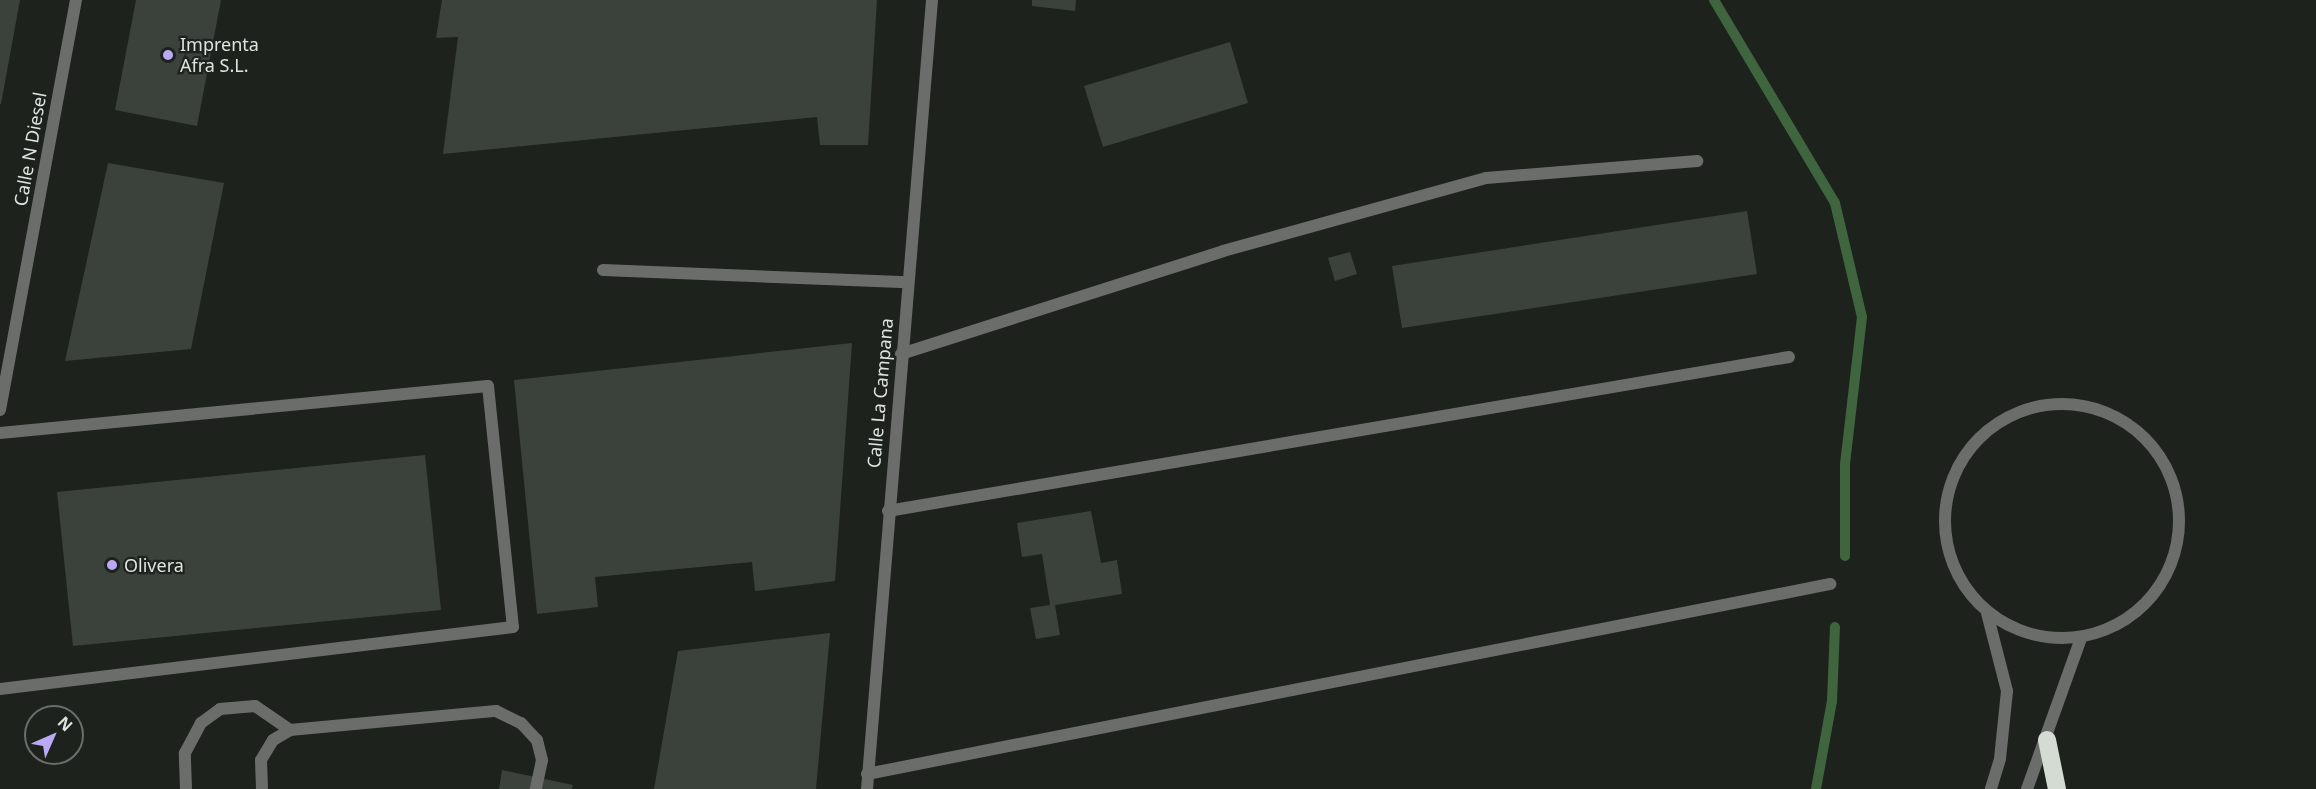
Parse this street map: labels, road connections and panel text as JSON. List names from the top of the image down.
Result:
{
  "streets": {
    "street": ["Calle N Diesel", "Calle La Campana"]
  },
  "places": ["Imprenta Afra S.L.", "Olivera"],
  "north": "top right"
}
